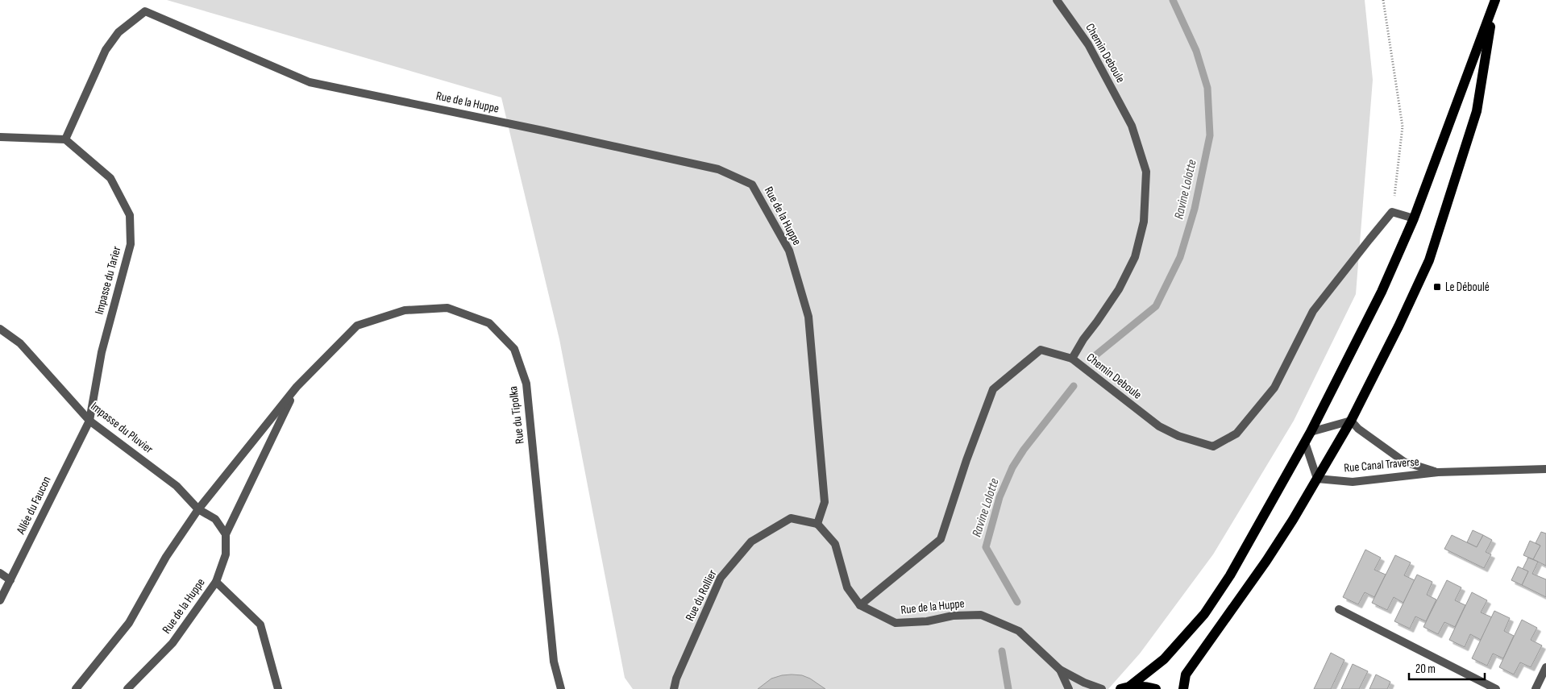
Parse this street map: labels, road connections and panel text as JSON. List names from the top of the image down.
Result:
{
  "streets": {
    "street": [
      "Chemin Deboule",
      "Rue de la Huppe",
      "Impasse du Tarier",
      "Rue du Tipolka",
      "Impasse du Pluvier",
      "Rue Canal Traverse",
      "Allée du Faucon",
      "Rue du Rollier"
    ]
  },
  "crossings": [
    ["Rue de la Huppe", "Impasse du Tarier"],
    ["Rue de la Huppe", "Rue du Rollier"],
    ["Impasse du Tarier", "Impasse du Pluvier"],
    ["Impasse du Tarier", "Allée du Faucon"],
    ["Impasse du Pluvier", "Allée du Faucon"]
  ],
  "water": ["Ravine Lolotte"],
  "places": {
    "transit": ["Le Déboulé"]
  },
  "scale_bar": "20 m"
}
